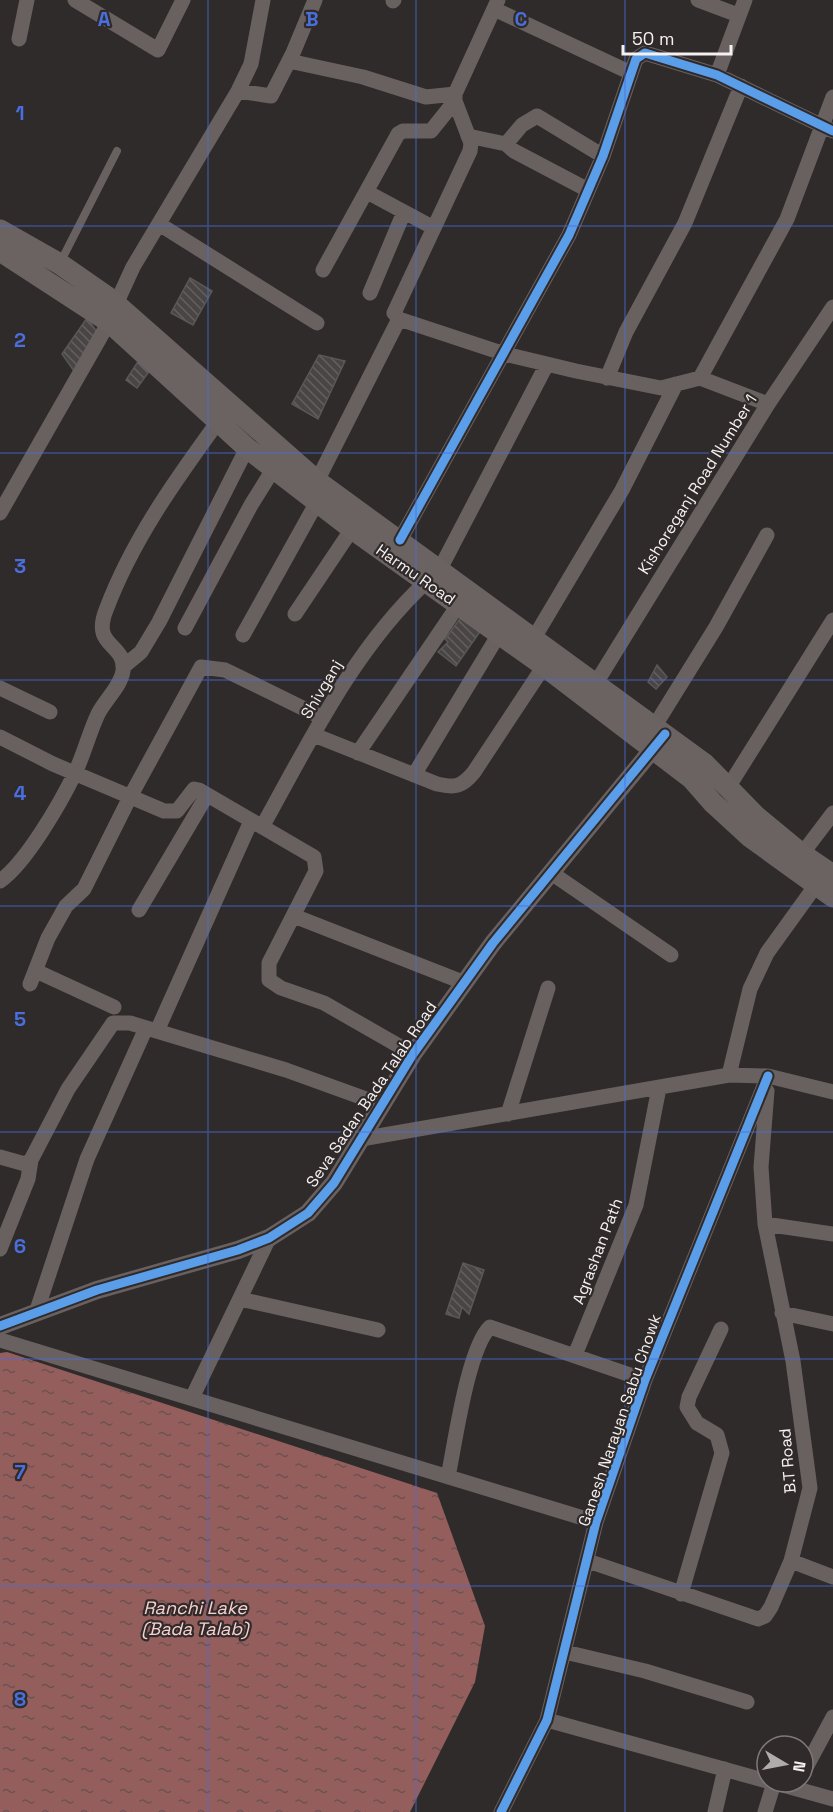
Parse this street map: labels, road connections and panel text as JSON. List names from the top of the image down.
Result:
{
  "streets": {
    "main road": ["Harmu Road"],
    "street": [
      "Kishoreganj Road Number 1",
      "Shivganj",
      "Seva Sadan Bada Talab Road",
      "Agrashan Path",
      "Ganesh Narayan Sabu Chowk",
      "B.T Road"
    ]
  },
  "crossings": [
    ["Kishoreganj Road Number 1", "Harmu Road"],
    ["Harmu Road", "Shivganj"],
    ["Harmu Road", "Seva Sadan Bada Talab Road"],
    ["Shivganj", "Seva Sadan Bada Talab Road"],
    ["Ganesh Narayan Sabu Chowk", "B.T Road"]
  ],
  "water": ["Ranchi Lake (Bada Talab)"],
  "scale_bar": "50 m",
  "north": "right",
  "grid": {
    "columns": ["A", "B", "C"],
    "rows": [
      "1",
      "2",
      "3",
      "4",
      "5",
      "6",
      "7",
      "8"
    ]
  }
}
